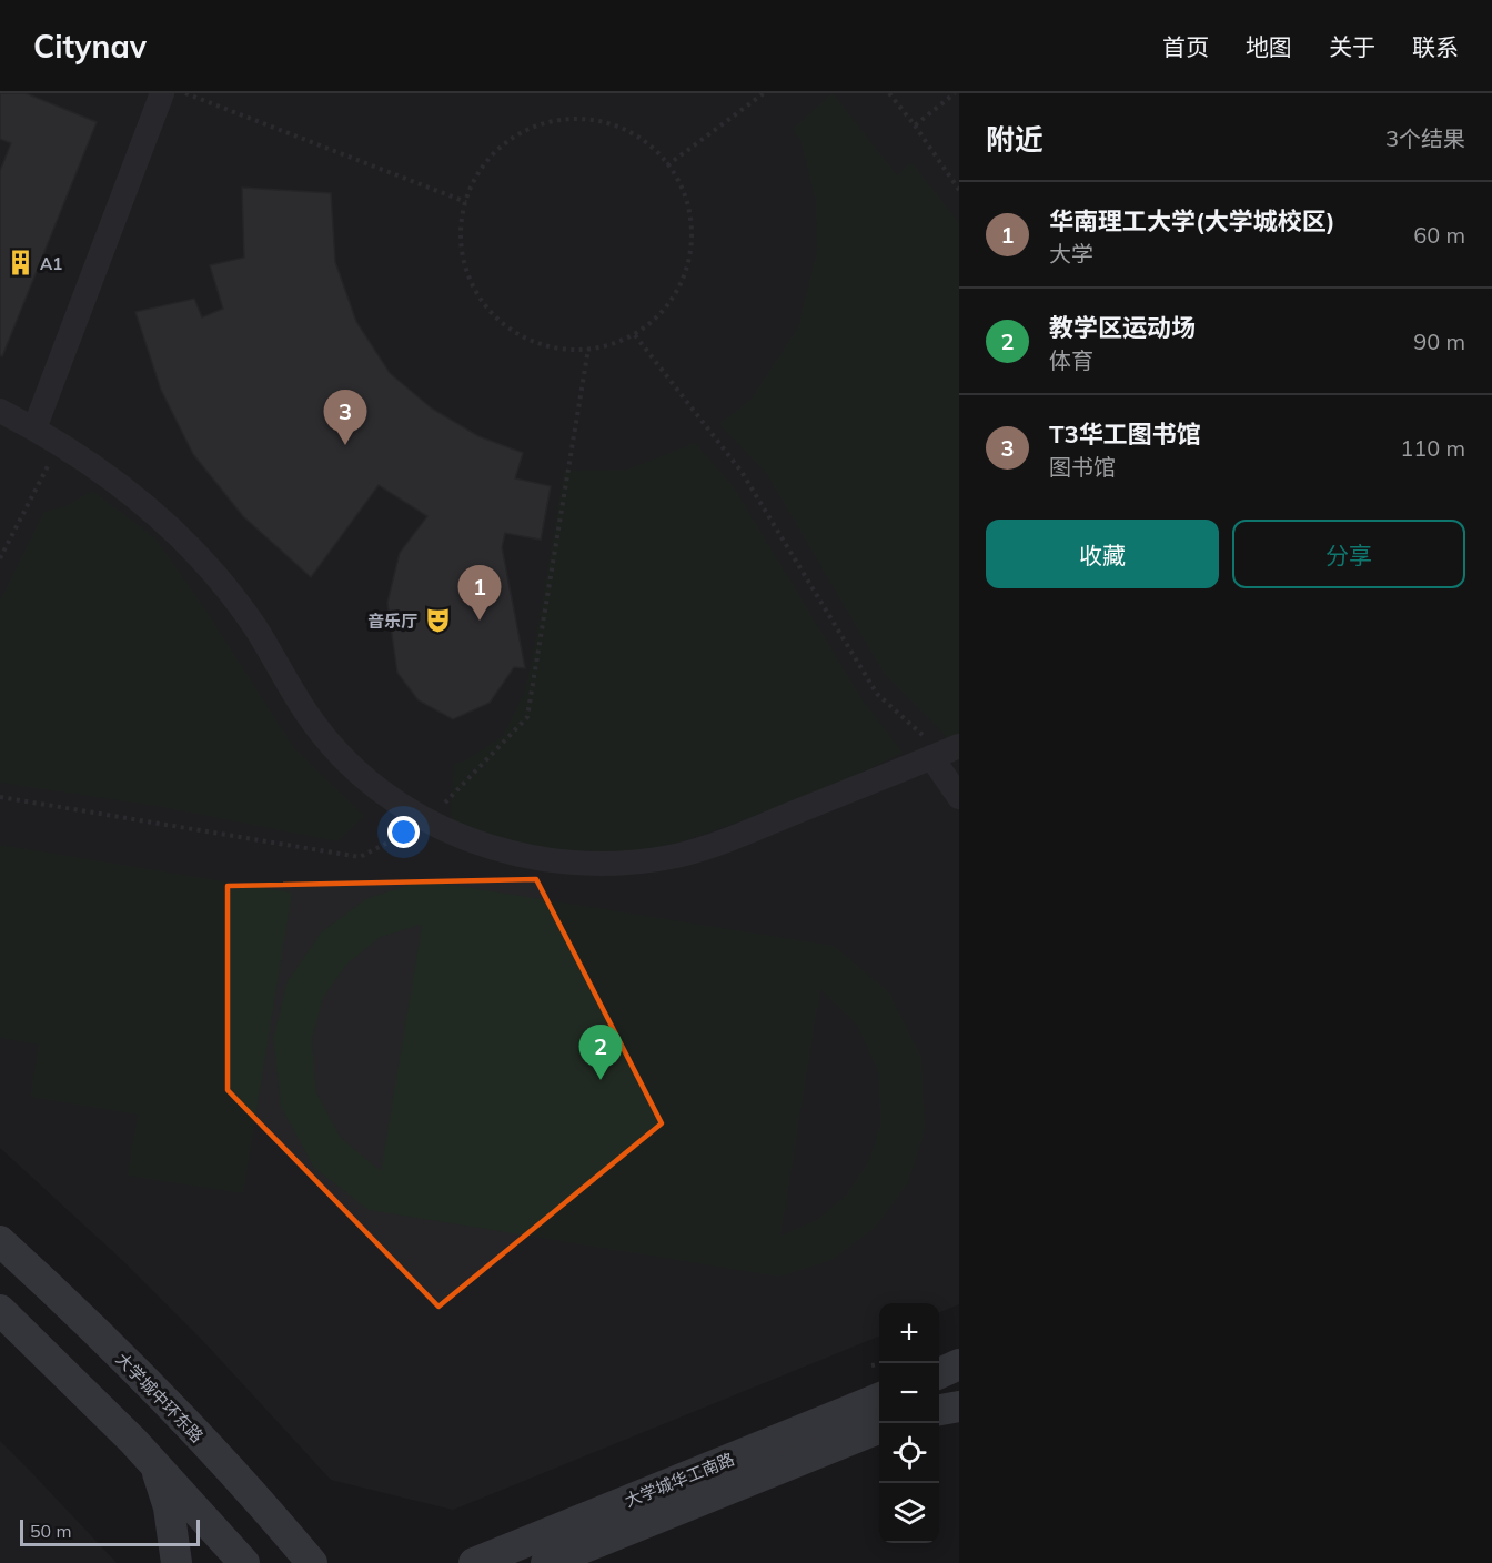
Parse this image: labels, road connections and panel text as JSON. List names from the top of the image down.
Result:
{
  "streets": {
    "main road": ["大学城中环东路", "大学城华工南路"]
  },
  "places": {
    "building": ["A1"],
    "theatre": ["音乐厅"]
  },
  "scale_bar": "50 m",
  "page": {
    "header": "Citynav",
    "nav": [
      "首页",
      "地图",
      "关于",
      "联系"
    ],
    "heading": ["附近", "3个结果"],
    "list": [
      {
        "mark": "1",
        "name": "华南理工大学(大学城校区)",
        "note": "大学",
        "value": "60 m"
      },
      {
        "mark": "2",
        "name": "教学区运动场",
        "note": "体育",
        "value": "90 m"
      },
      {
        "mark": "3",
        "name": "T3华工图书馆",
        "note": "图书馆",
        "value": "110 m"
      }
    ],
    "pins": ["3", "1", "2"],
    "buttons": ["收藏", "分享"],
    "map_buttons": ["+", "−"],
    "scale": "50 m"
  }
}
